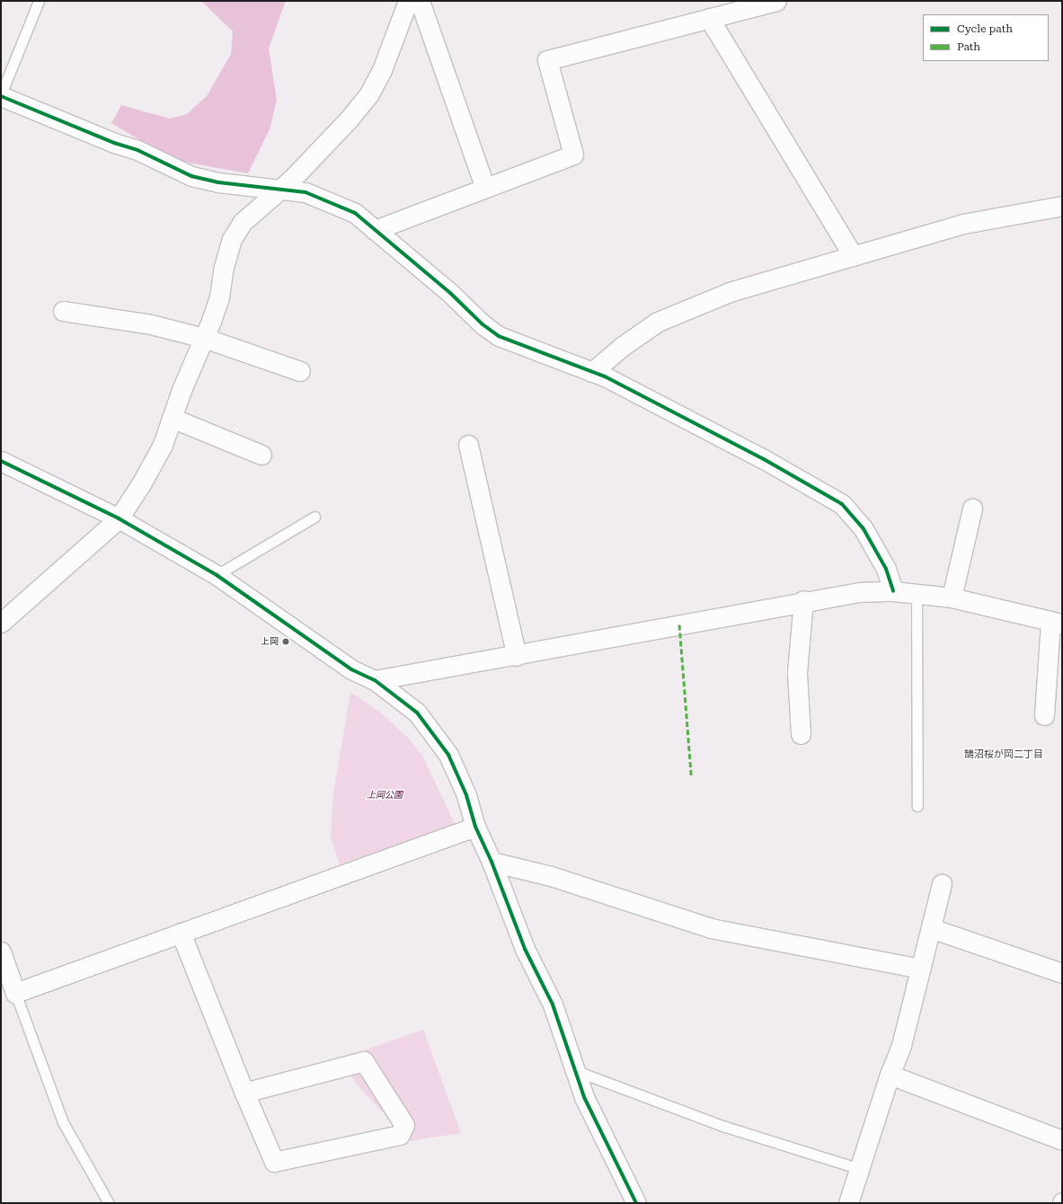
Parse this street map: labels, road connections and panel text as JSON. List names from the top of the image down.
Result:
{
  "districts": ["鵠沼桜が岡二丁目"],
  "parks": ["上岡公園"],
  "places": ["上岡"],
  "legend": ["Cycle path", "Path"]
}
